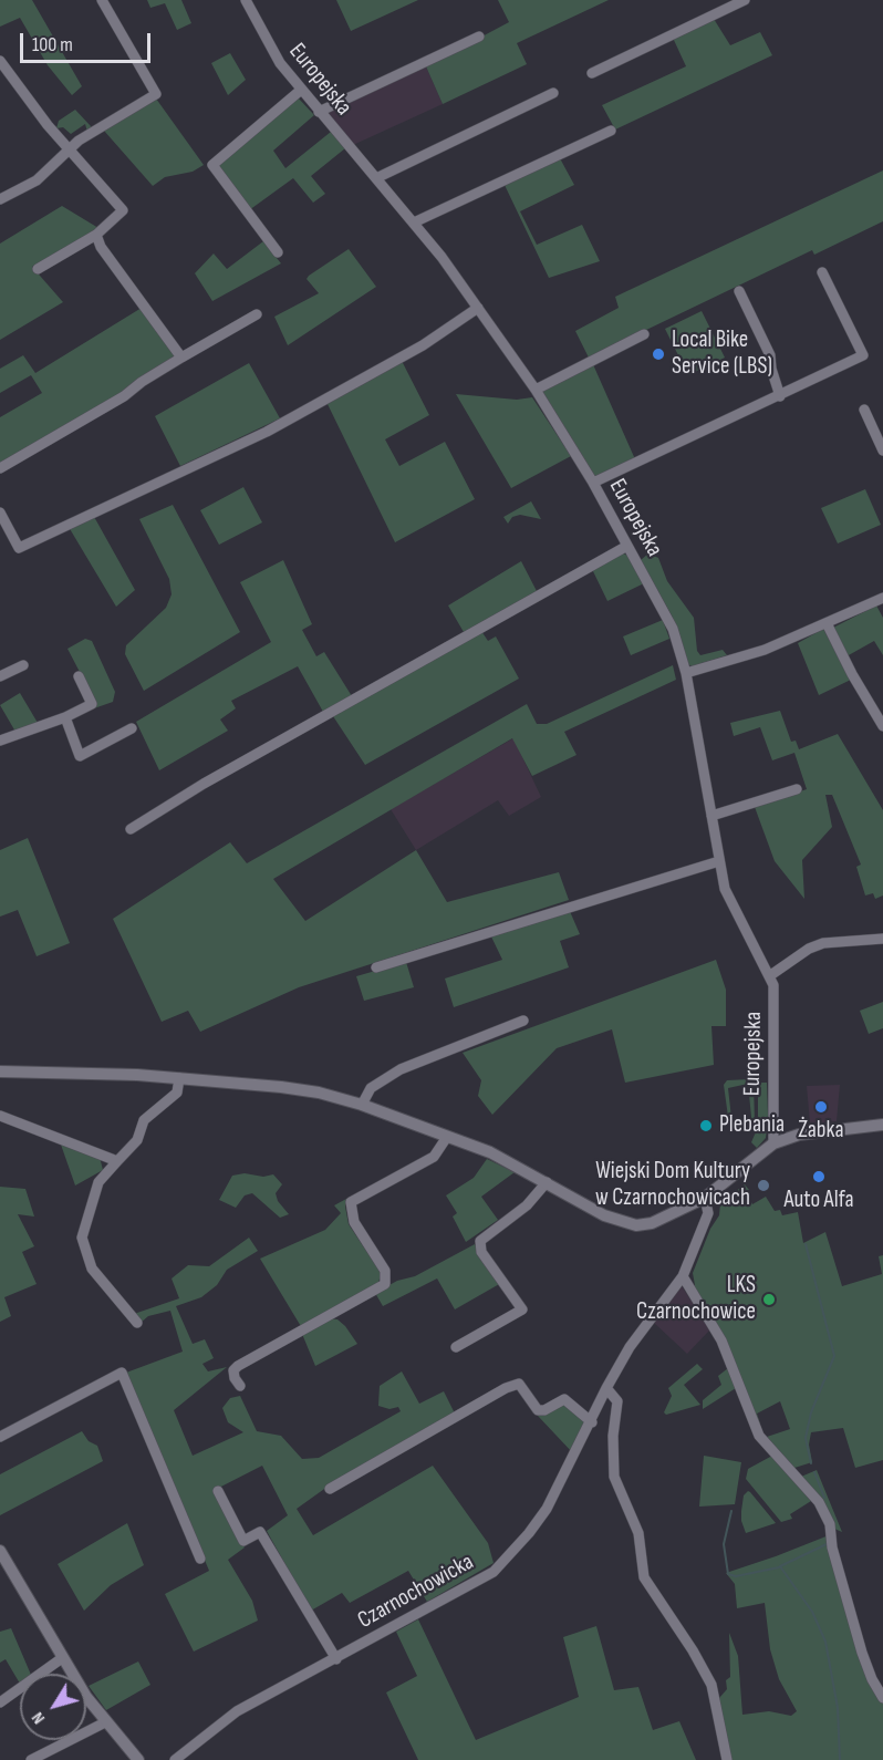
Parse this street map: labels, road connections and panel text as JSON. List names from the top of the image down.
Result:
{
  "streets": {
    "street": ["Europejska", "Czarnochowicka"]
  },
  "places": [
    "Local Bike Service (LBS)",
    "Żabka",
    "Plebania",
    "Auto Alfa",
    "Wiejski Dom Kultury w Czarnochowicach",
    "LKS Czarnochowice"
  ],
  "scale_bar": "100 m",
  "north": "bottom left"
}
